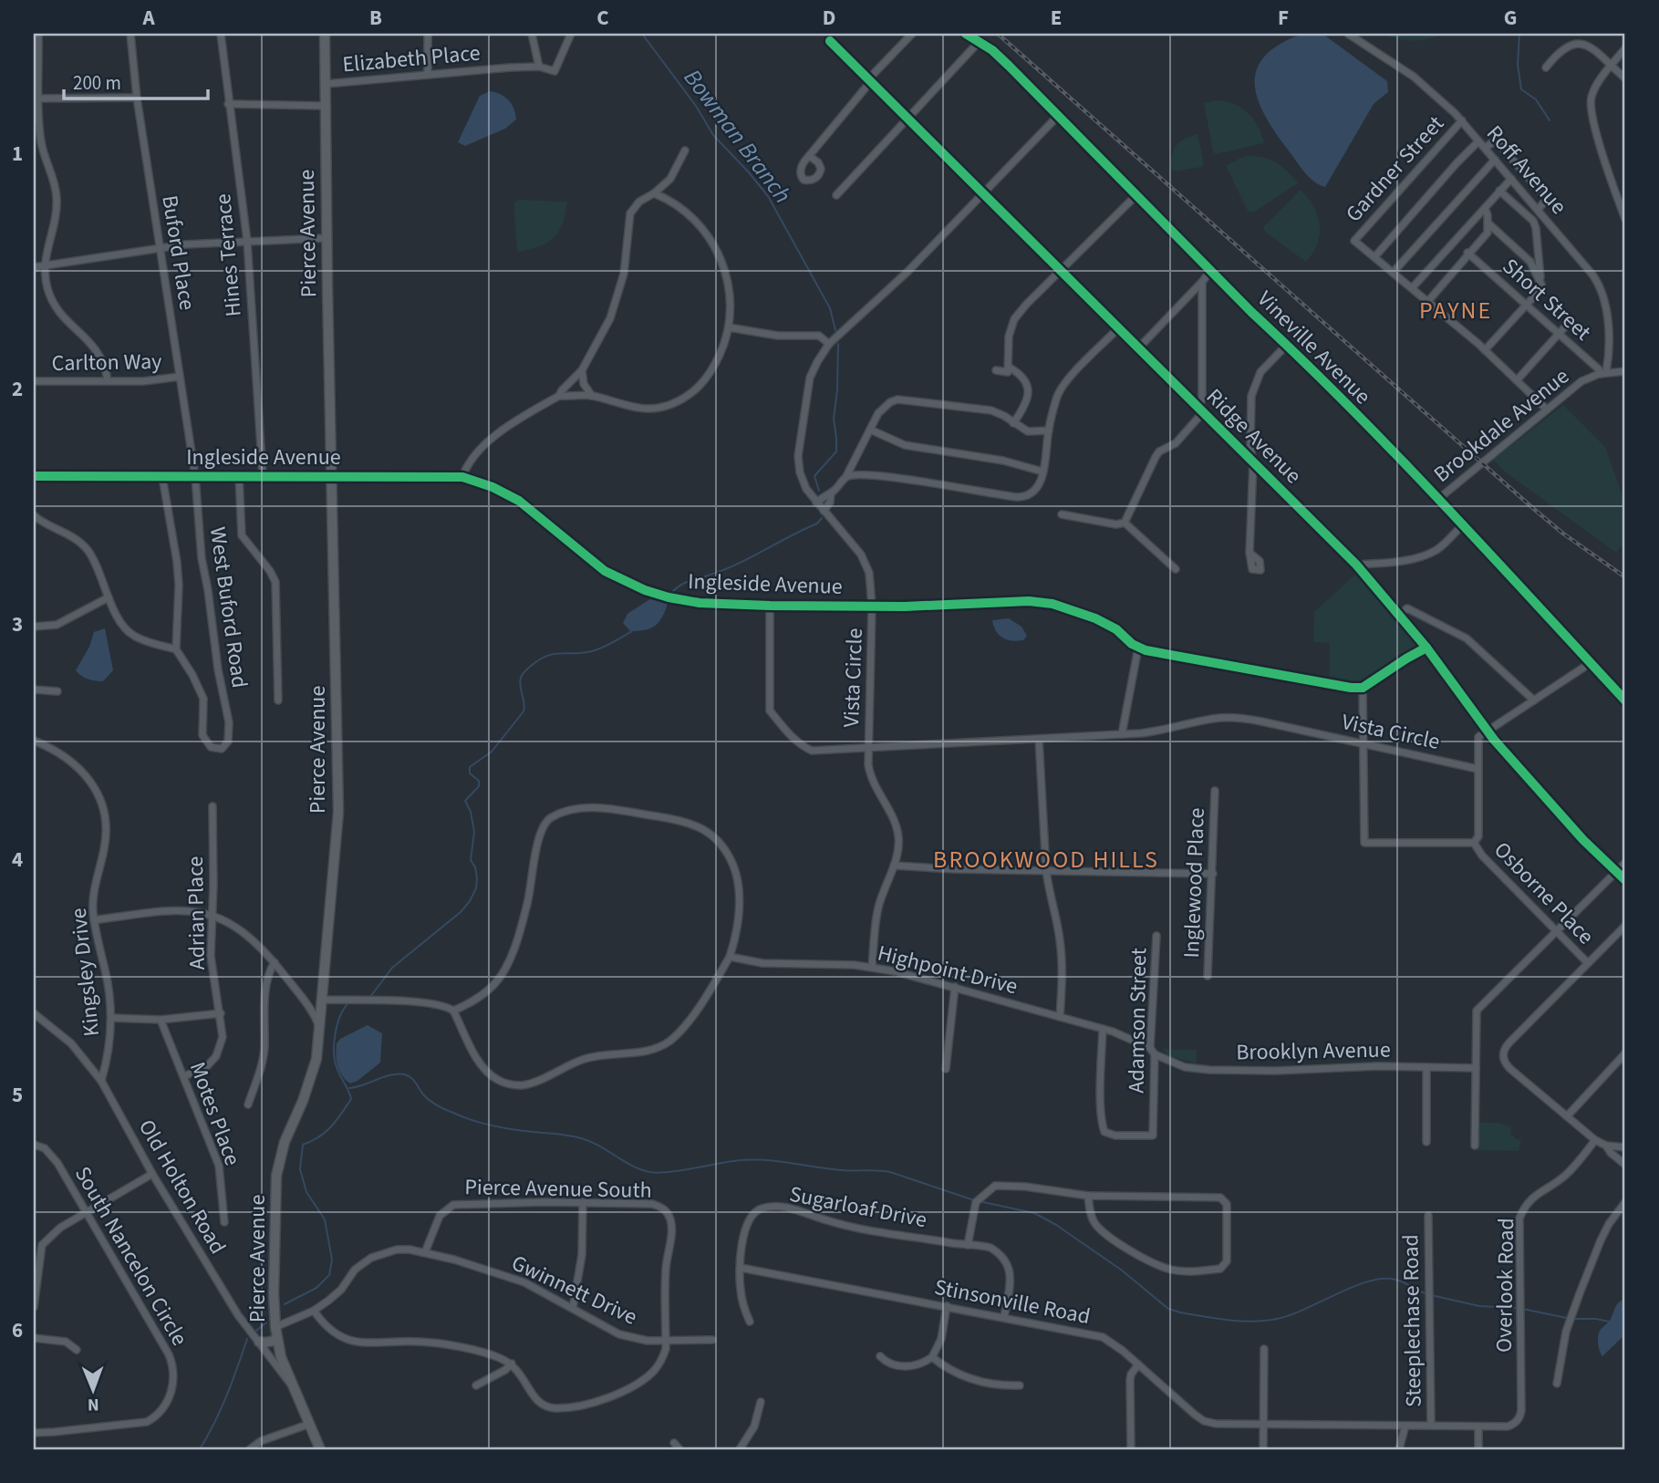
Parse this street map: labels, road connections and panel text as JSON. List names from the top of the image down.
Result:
{
  "streets": {
    "main road": ["Pierce Avenue", "Vineville Avenue"],
    "street": [
      "Elizabeth Place",
      "Gardner Street",
      "Roff Avenue",
      "Buford Place",
      "Hines Terrace",
      "Short Street",
      "Carlton Way",
      "Brookdale Avenue",
      "Ridge Avenue",
      "Ingleside Avenue",
      "West Buford Road",
      "Vista Circle",
      "Inglewood Place",
      "Osborne Place",
      "Adrian Place",
      "Highpoint Drive",
      "Kingsley Drive",
      "Adamson Street",
      "Brooklyn Avenue",
      "Motes Place",
      "Old Holton Road",
      "Pierce Avenue South",
      "Sugarloaf Drive",
      "South Nancelon Circle",
      "Overlook Road",
      "Gwinnett Drive",
      "Stinsonville Road",
      "Steeplechase Road"
    ]
  },
  "crossings": [
    ["Elizabeth Place", "Pierce Avenue"],
    ["Gardner Street", "Roff Avenue"],
    ["Roff Avenue", "Short Street"],
    ["Roff Avenue", "Brookdale Avenue"],
    ["Pierce Avenue", "Ingleside Avenue"],
    ["Pierce Avenue", "Old Holton Road"],
    ["Buford Place", "Carlton Way"],
    ["Buford Place", "Ingleside Avenue"],
    ["Buford Place", "West Buford Road"],
    ["Hines Terrace", "Ingleside Avenue"],
    ["Short Street", "Brookdale Avenue"],
    ["Vineville Avenue", "Brookdale Avenue"],
    ["Vineville Avenue", "Vista Circle"],
    ["Ridge Avenue", "Vista Circle"],
    ["Ingleside Avenue", "West Buford Road"],
    ["Ingleside Avenue", "Vista Circle"],
    ["Ingleside Avenue", "Osborne Place"],
    ["Vista Circle", "Osborne Place"],
    ["Adrian Place", "Motes Place"],
    ["Highpoint Drive", "Adamson Street"],
    ["Highpoint Drive", "Brooklyn Avenue"],
    ["Kingsley Drive", "Old Holton Road"],
    ["Adamson Street", "Brooklyn Avenue"],
    ["Pierce Avenue South", "Gwinnett Drive"],
    ["Sugarloaf Drive", "Stinsonville Road"],
    ["Overlook Road", "Stinsonville Road"],
    ["Stinsonville Road", "Steeplechase Road"]
  ],
  "districts": ["PAYNE", "BROOKWOOD HILLS"],
  "water": ["Bowman Branch"],
  "scale_bar": "200 m",
  "north": "bottom",
  "grid": {
    "columns": [
      "A",
      "B",
      "C",
      "D",
      "E",
      "F",
      "G"
    ],
    "rows": [
      "1",
      "2",
      "3",
      "4",
      "5",
      "6"
    ]
  }
}
